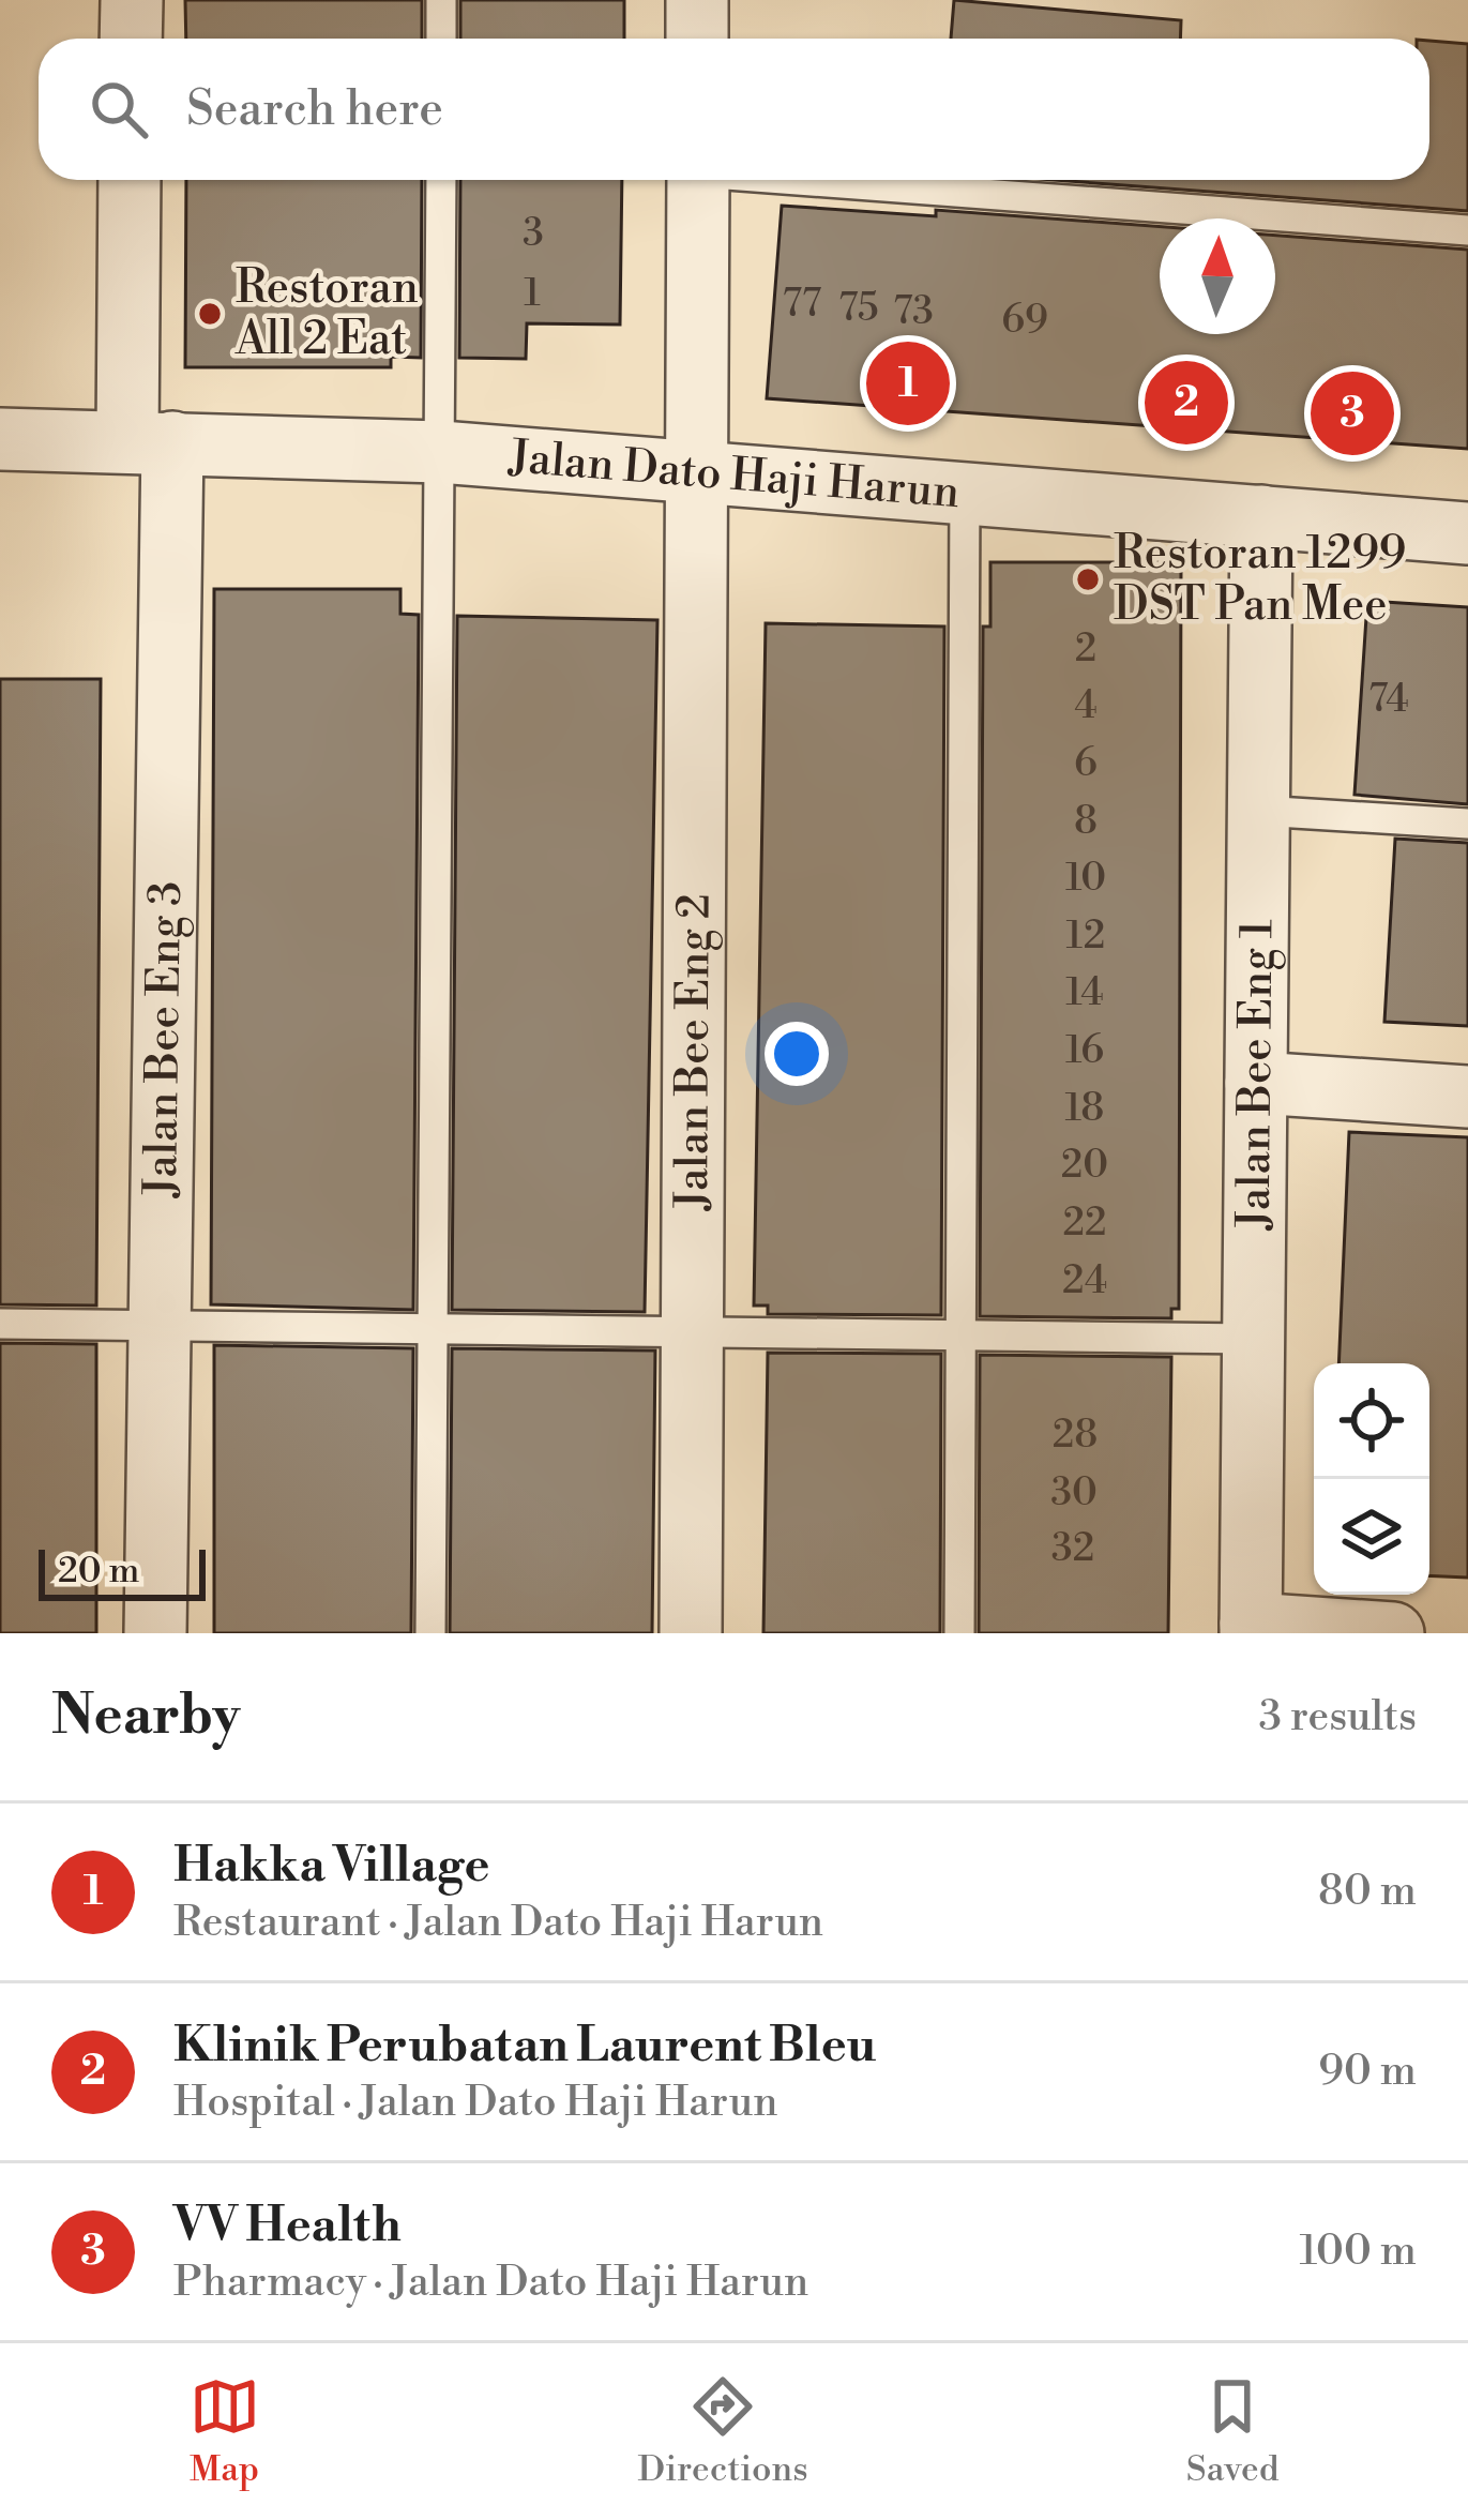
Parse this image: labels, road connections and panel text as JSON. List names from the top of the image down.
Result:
{
  "streets": {
    "street": [
      "Jalan Dato Haji Harun",
      "Jalan Bee Eng 3",
      "Jalan Bee Eng 2",
      "Jalan Bee Eng 1"
    ]
  },
  "crossings": [
    ["Jalan Dato Haji Harun", "Jalan Bee Eng 3"],
    ["Jalan Dato Haji Harun", "Jalan Bee Eng 2"],
    ["Jalan Dato Haji Harun", "Jalan Bee Eng 1"]
  ],
  "places": ["Restoran All 2 Eat", "Restoran 1299 DST Pan Mee"],
  "house_numbers": [
    "3",
    "1",
    "77",
    "75",
    "73",
    "69",
    "2",
    "74",
    "4",
    "6",
    "8",
    "10",
    "12",
    "14",
    "16",
    "18",
    "20",
    "22",
    "24",
    "28",
    "30",
    "32"
  ],
  "scale_bar": "20 m",
  "north": "top",
  "page": {
    "search": "Search here",
    "pins": ["1", "2", "3"],
    "scale": "20 m",
    "heading": ["Nearby", "3 results"],
    "list": [
      {
        "mark": "1",
        "name": "Hakka Village",
        "note": "Restaurant · Jalan Dato Haji Harun",
        "value": "80 m"
      },
      {
        "mark": "2",
        "name": "Klinik Perubatan Laurent Bleu",
        "note": "Hospital · Jalan Dato Haji Harun",
        "value": "90 m"
      },
      {
        "mark": "3",
        "name": "VV Health",
        "note": "Pharmacy · Jalan Dato Haji Harun",
        "value": "100 m"
      }
    ],
    "nav": ["Map", "Directions", "Saved"]
  }
}
